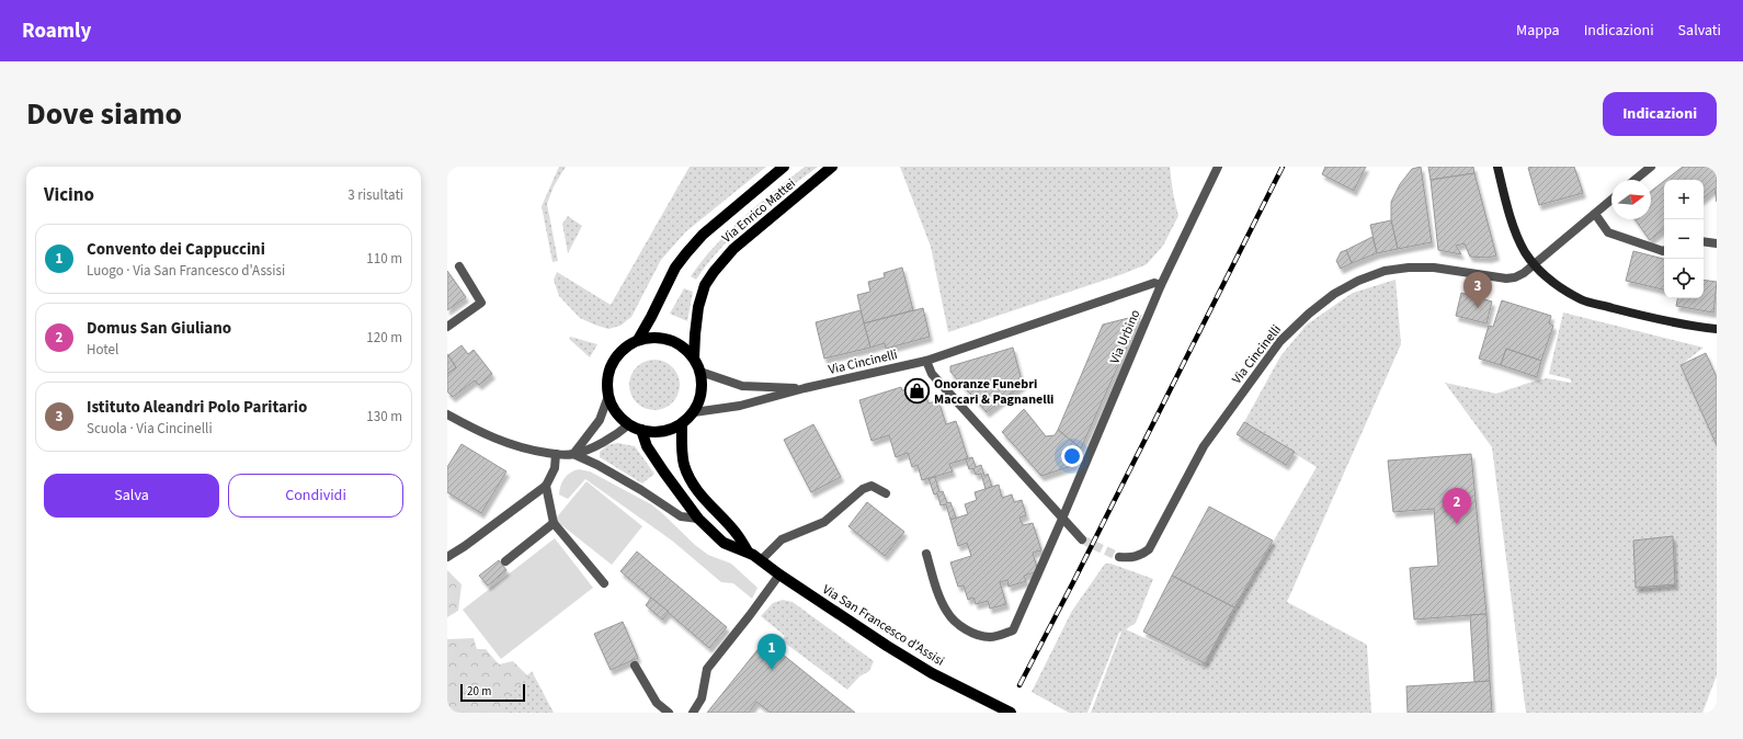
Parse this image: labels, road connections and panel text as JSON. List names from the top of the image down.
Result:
{
  "streets": {
    "main road": ["Via Enrico Mattei", "Via San Francesco d'Assisi"],
    "street": ["Via Urbino", "Via Cincinelli"]
  },
  "crossings": [
    ["Via Enrico Mattei", "Via Cincinelli"],
    ["Via Enrico Mattei", "Via San Francesco d'Assisi"],
    ["Via Urbino", "Via Cincinelli"],
    ["Via Cincinelli", "Via San Francesco d'Assisi"]
  ],
  "places": {
    "shop": ["Onoranze Funebri Maccari & Pagnanelli"]
  },
  "scale_bar": "20 m",
  "north": "right",
  "page": {
    "header": "Roamly",
    "nav": ["Mappa", "Indicazioni", "Salvati"],
    "title": "Dove siamo",
    "buttons": [
      "Indicazioni",
      ["Salva", "Condividi"]
    ],
    "heading": ["Vicino", "3 risultati"],
    "map_buttons": ["+", "−"],
    "list": [
      {
        "mark": "1",
        "name": "Convento dei Cappuccini",
        "note": "Luogo · Via San Francesco d'Assisi",
        "value": "110 m"
      },
      {
        "mark": "2",
        "name": "Domus San Giuliano",
        "note": "Hotel",
        "value": "120 m"
      },
      {
        "mark": "3",
        "name": "Istituto Aleandri Polo Paritario",
        "note": "Scuola · Via Cincinelli",
        "value": "130 m"
      }
    ],
    "pins": ["3", "2", "1"],
    "scale": "20 m"
  }
}
